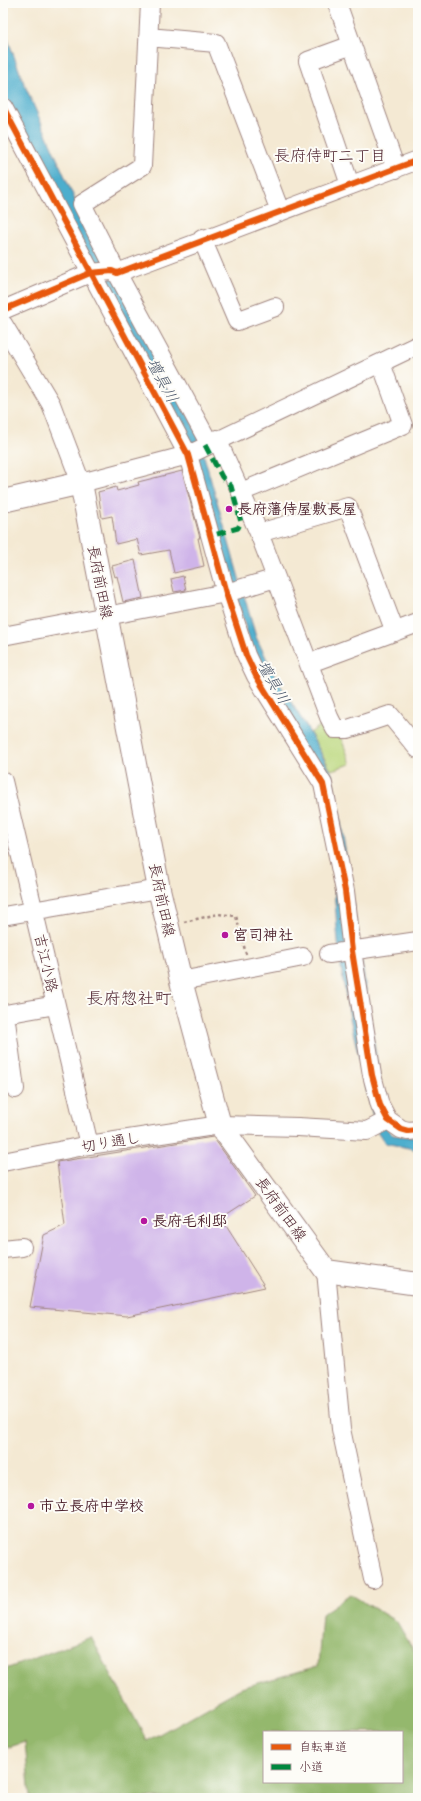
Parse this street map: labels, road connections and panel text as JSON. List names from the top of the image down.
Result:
{
  "streets": {
    "main road": ["長府前田線"],
    "street": ["吉江小路", "切り通し"]
  },
  "crossings": [
    ["長府前田線", "切り通し"],
    ["吉江小路", "切り通し"]
  ],
  "districts": ["長府侍町二丁目", "長府惣社町"],
  "water": ["壇具川"],
  "places": [
    "長府藩侍屋敷長屋",
    "宮司神社",
    "長府毛利邸",
    "市立長府中学校"
  ],
  "legend": ["自転車道", "小道"]
}
